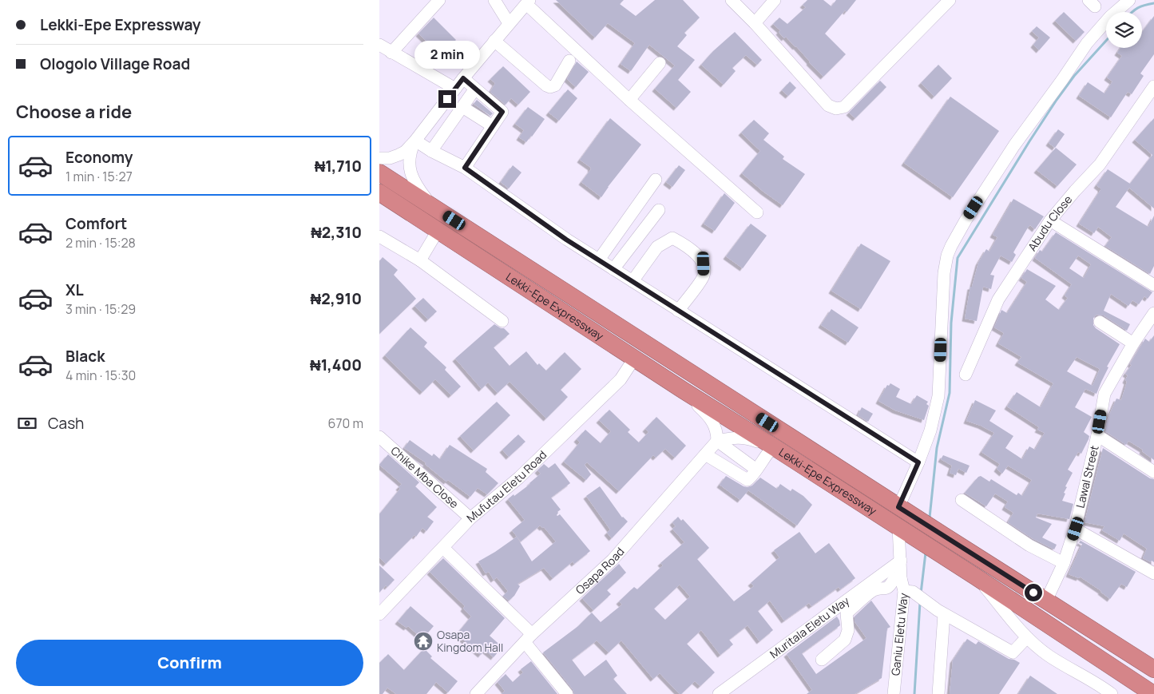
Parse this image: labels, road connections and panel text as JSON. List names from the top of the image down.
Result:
{
  "streets": {
    "highway": ["Lekki-Epe Expressway"],
    "street": [
      "Abudu Close",
      "Chike Mba Close",
      "Lawal Street",
      "Mufutau Eletu Road",
      "Osapa Road",
      "Muritala Eletu Way",
      "Ganiu Eletu Way"
    ]
  },
  "crossings": [
    ["Lekki-Epe Expressway", "Lawal Street"],
    ["Lekki-Epe Expressway", "Mufutau Eletu Road"],
    ["Lekki-Epe Expressway", "Ganiu Eletu Way"],
    ["Chike Mba Close", "Mufutau Eletu Road"],
    ["Muritala Eletu Way", "Ganiu Eletu Way"]
  ],
  "places": {
    "temple": ["Osapa Kingdom Hall"]
  },
  "page": {
    "banner": ["Lekki-Epe Expressway", "Ologolo Village Road"],
    "bubble": "2 min",
    "heading": "Choose a ride",
    "list": [
      {
        "name": "Economy",
        "note": "1 min · 15:27",
        "value": "₦1,710"
      },
      {
        "name": "Comfort",
        "note": "2 min · 15:28",
        "value": "₦2,310"
      },
      {
        "name": "XL",
        "note": "3 min · 15:29",
        "value": "₦2,910"
      },
      {
        "name": "Black",
        "note": "4 min · 15:30",
        "value": "₦1,400"
      }
    ],
    "pay": ["Cash", "670 m"],
    "buttons": "Confirm"
  }
}
